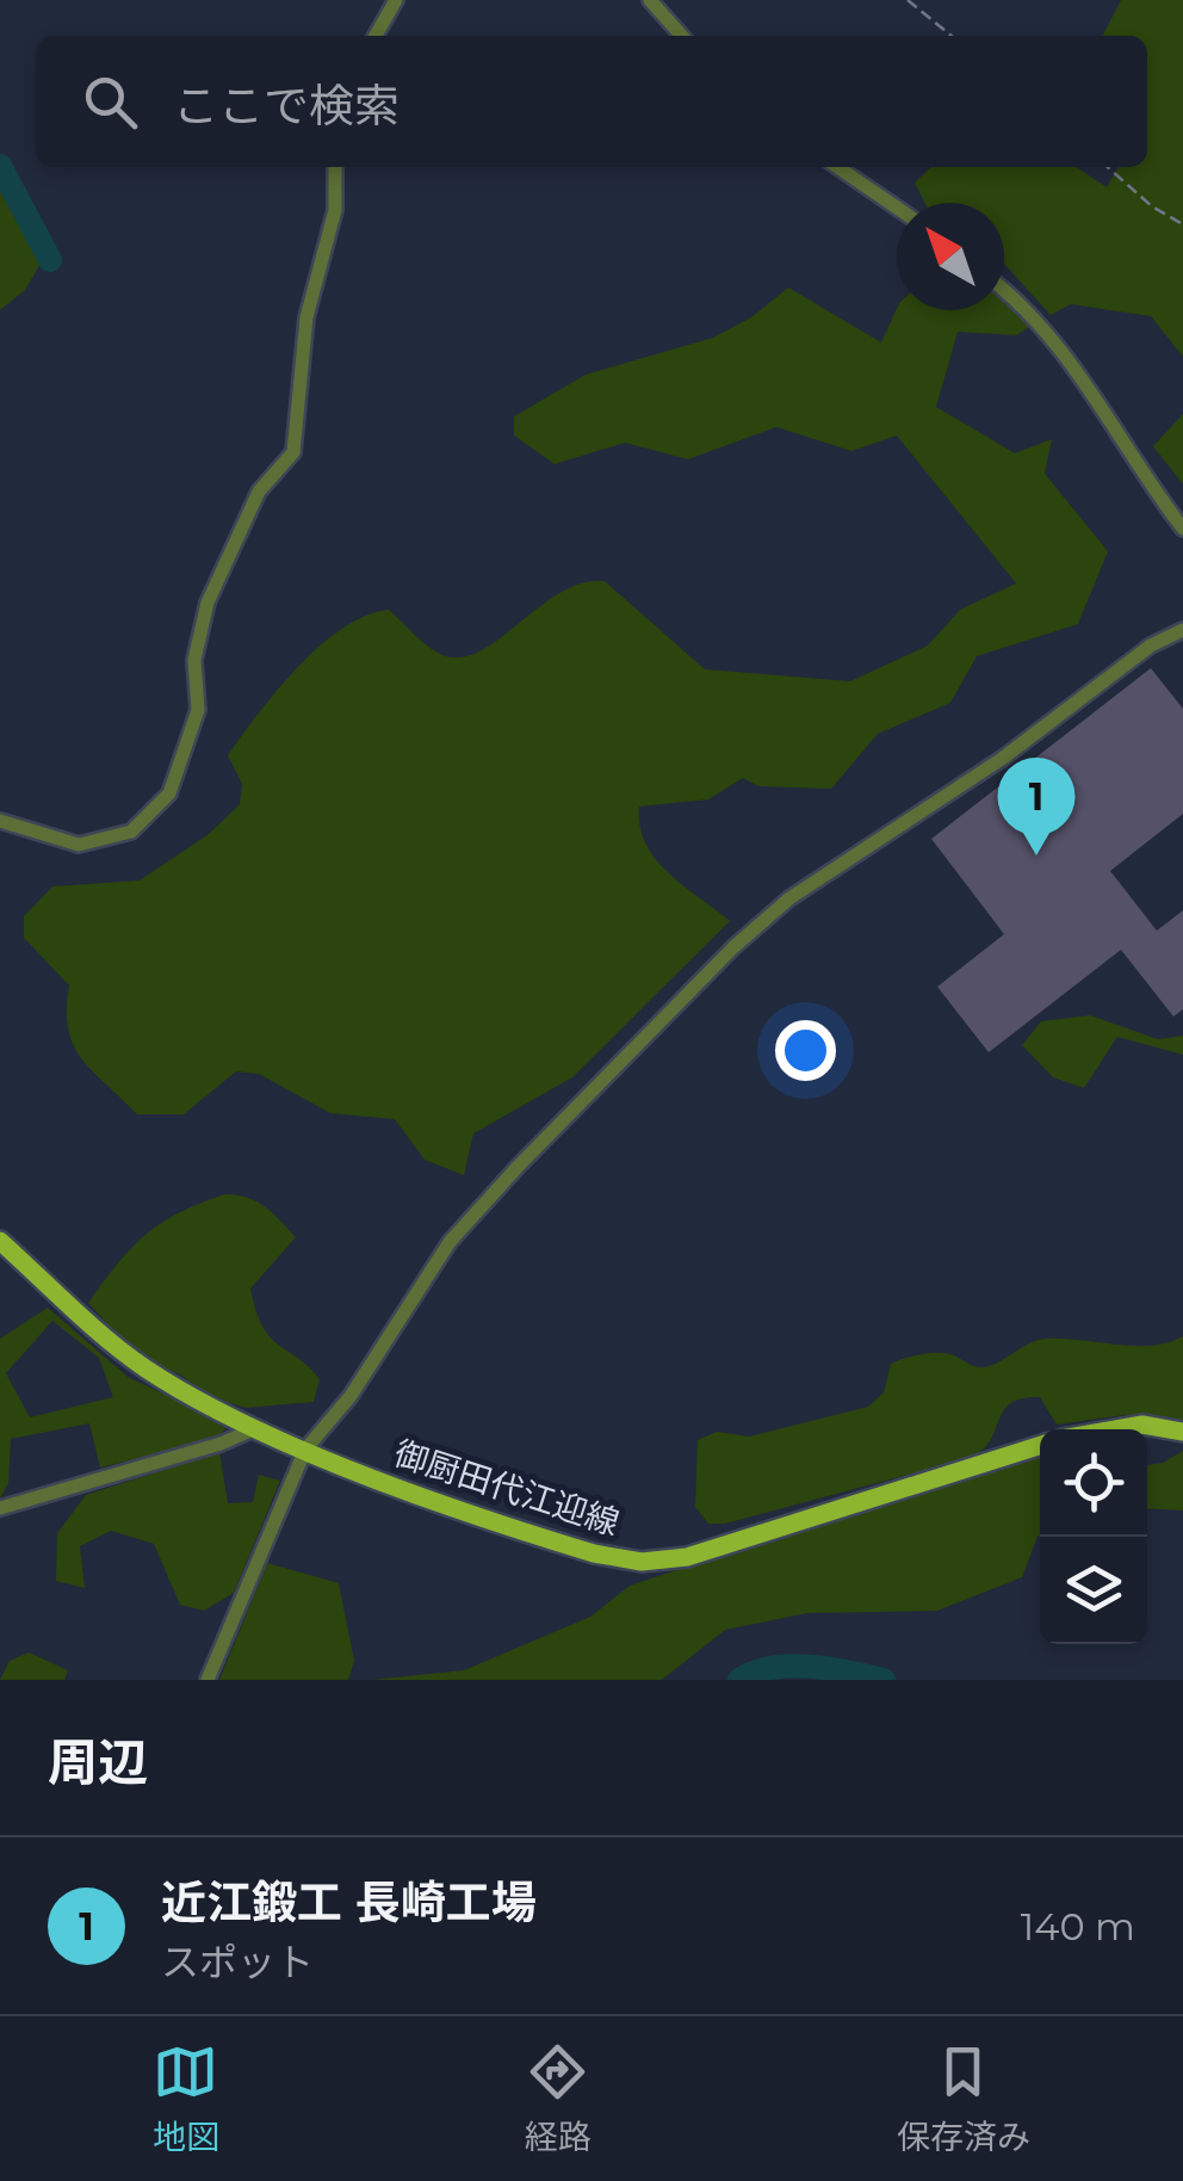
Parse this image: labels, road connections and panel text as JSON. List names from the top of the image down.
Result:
{
  "streets": {
    "main road": ["御厨田代江迎線"]
  },
  "north": "top left",
  "page": {
    "search": "ここで検索",
    "pins": "1",
    "heading": "周辺",
    "list": [
      {
        "mark": "1",
        "name": "近江鍛工 長崎工場",
        "note": "スポット",
        "value": "140 m"
      }
    ],
    "nav": ["地図", "経路", "保存済み"]
  }
}
